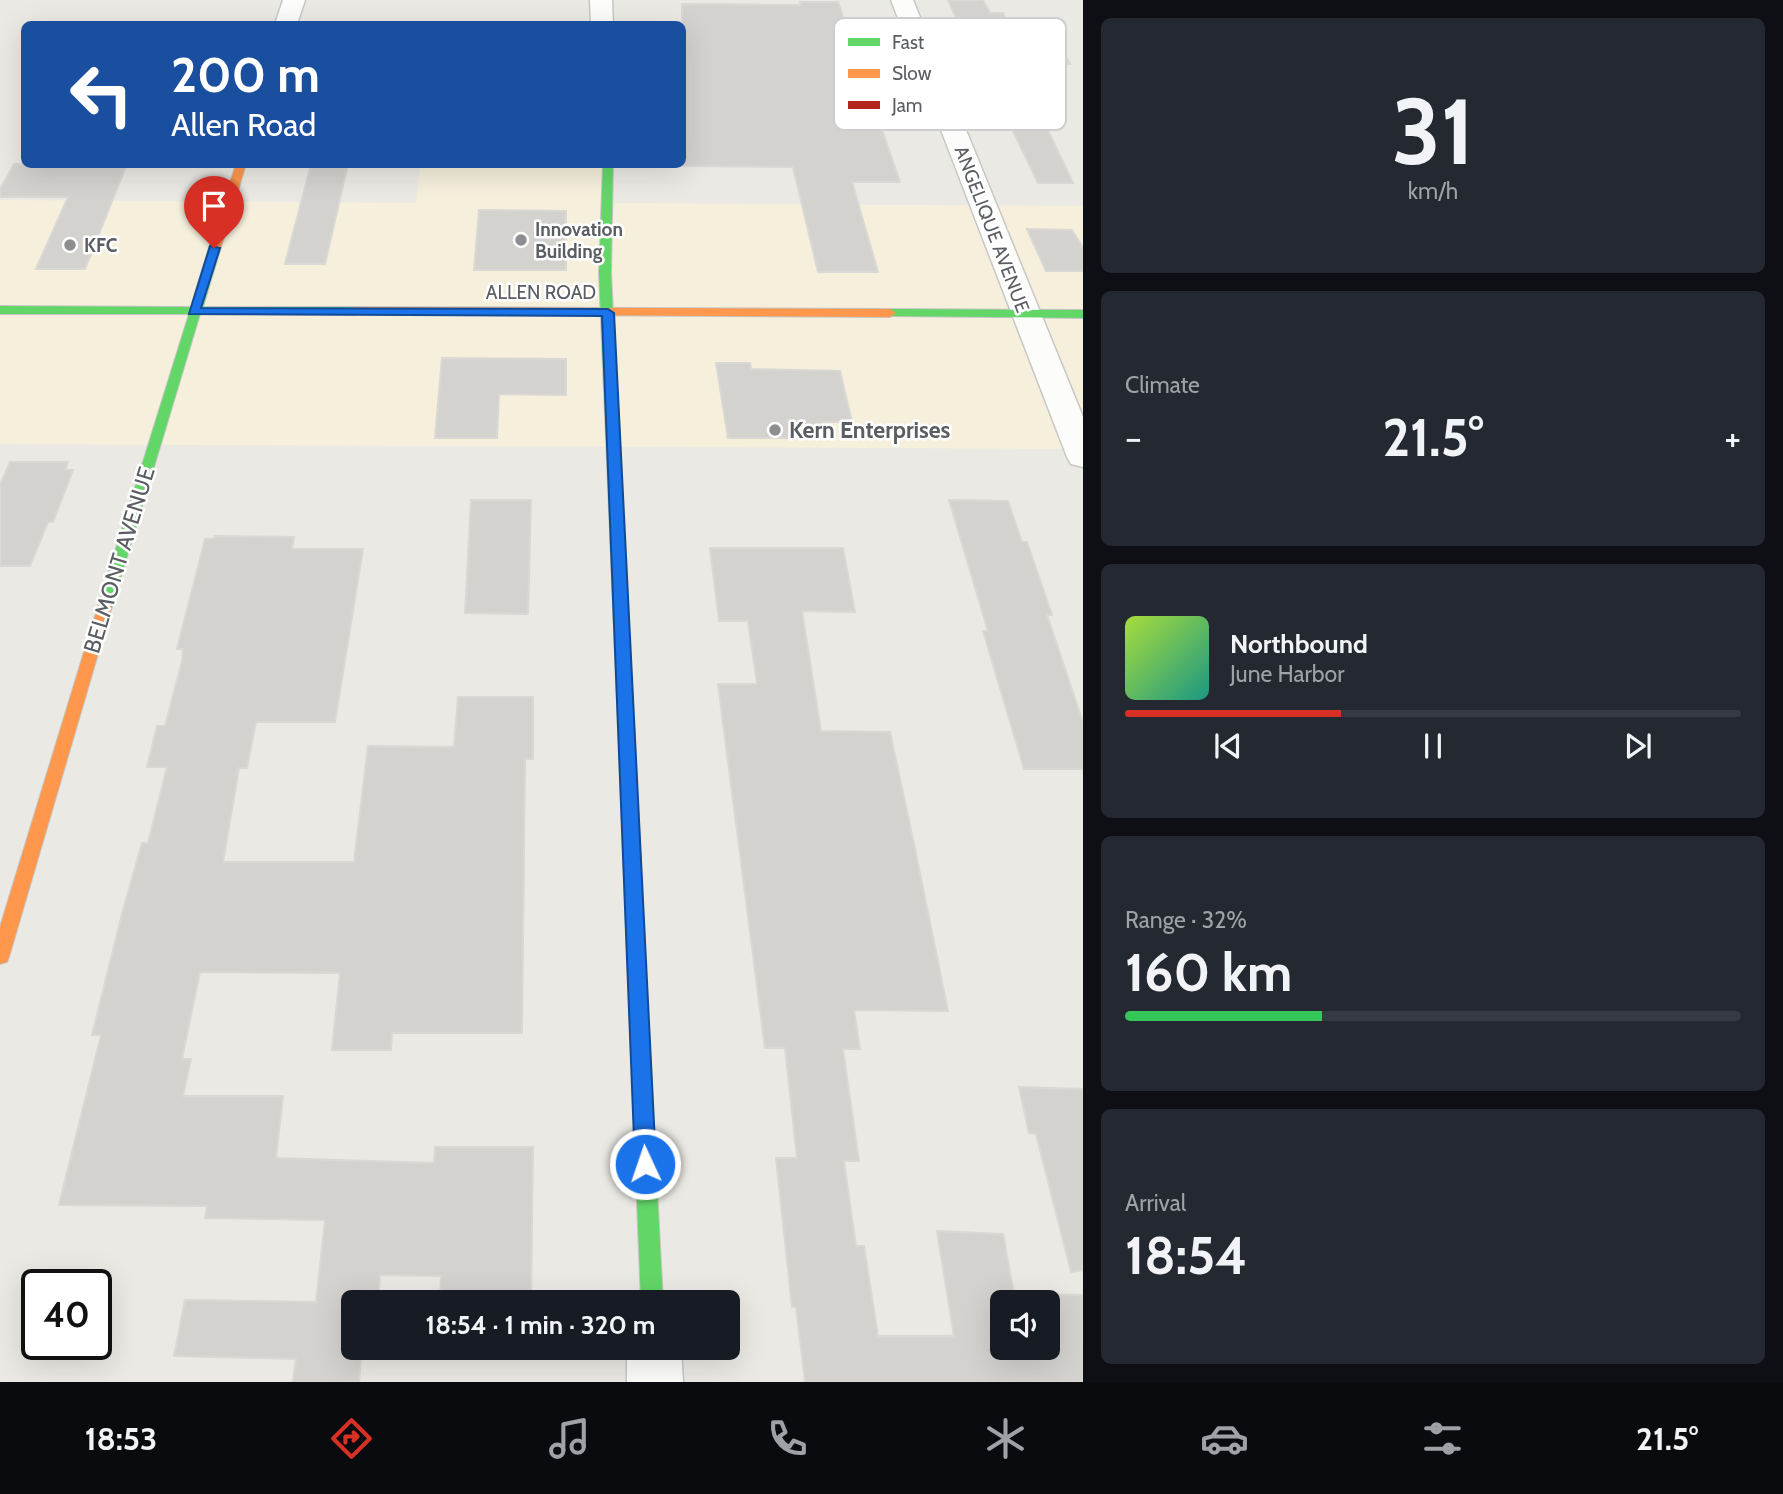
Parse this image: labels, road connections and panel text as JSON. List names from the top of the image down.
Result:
{
  "streets": {
    "street": ["ANGELIQUE AVENUE", "ALLEN ROAD", "BELMONT AVENUE"]
  },
  "crossings": [
    ["ANGELIQUE AVENUE", "ALLEN ROAD"],
    ["ALLEN ROAD", "BELMONT AVENUE"]
  ],
  "places": ["Innovation Building", "KFC", "Kern Enterprises"],
  "legend": ["Fast", "Slow", "Jam"],
  "page": {
    "tile": [
      ["31", "km/h"],
      "Climate",
      ["Range · 32%", "160 km"],
      ["Arrival", "18:54"]
    ],
    "turn": ["200 m", "Allen Road"],
    "heat": ["−", "21.5°", "+"],
    "song": ["Northbound", "June Harbor"],
    "limit": "40",
    "trip": "18:54 · 1 min · 320 m",
    "tabs": ["18:53", "21.5°"]
  }
}
